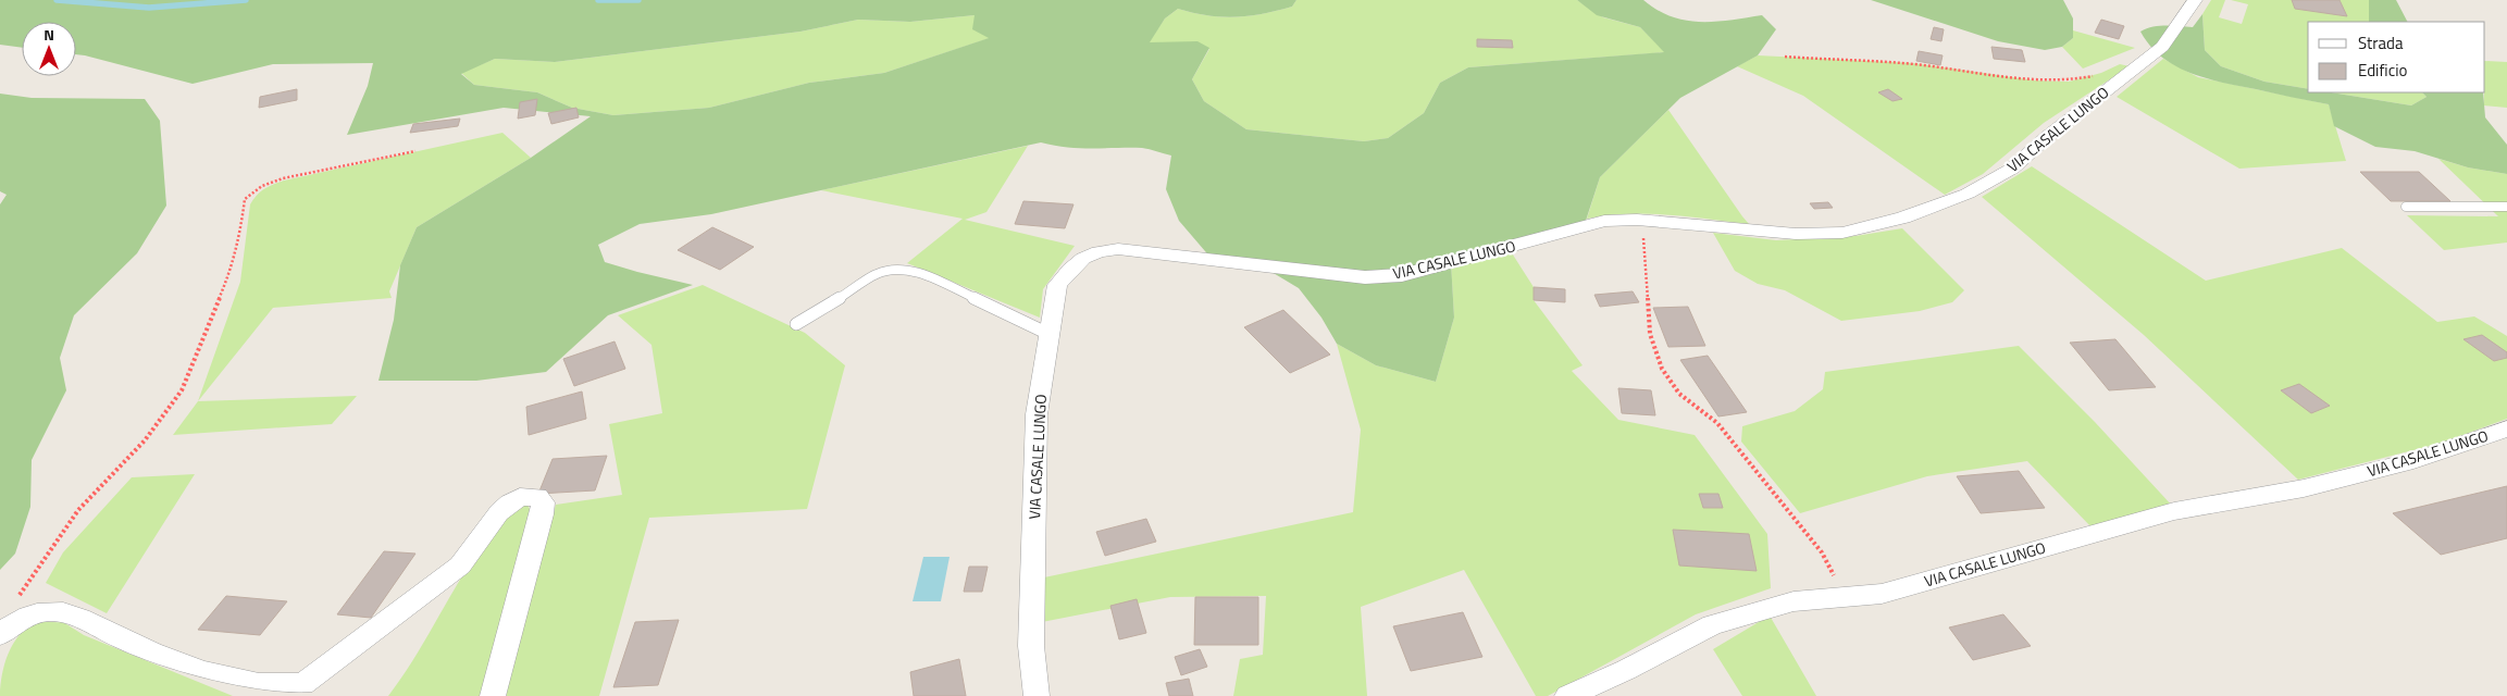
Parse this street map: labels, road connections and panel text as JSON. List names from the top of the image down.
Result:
{
  "streets": {
    "street": ["VIA CASALE LUNGO"]
  },
  "legend": ["Strada", "Edificio"],
  "north": "top"
}
